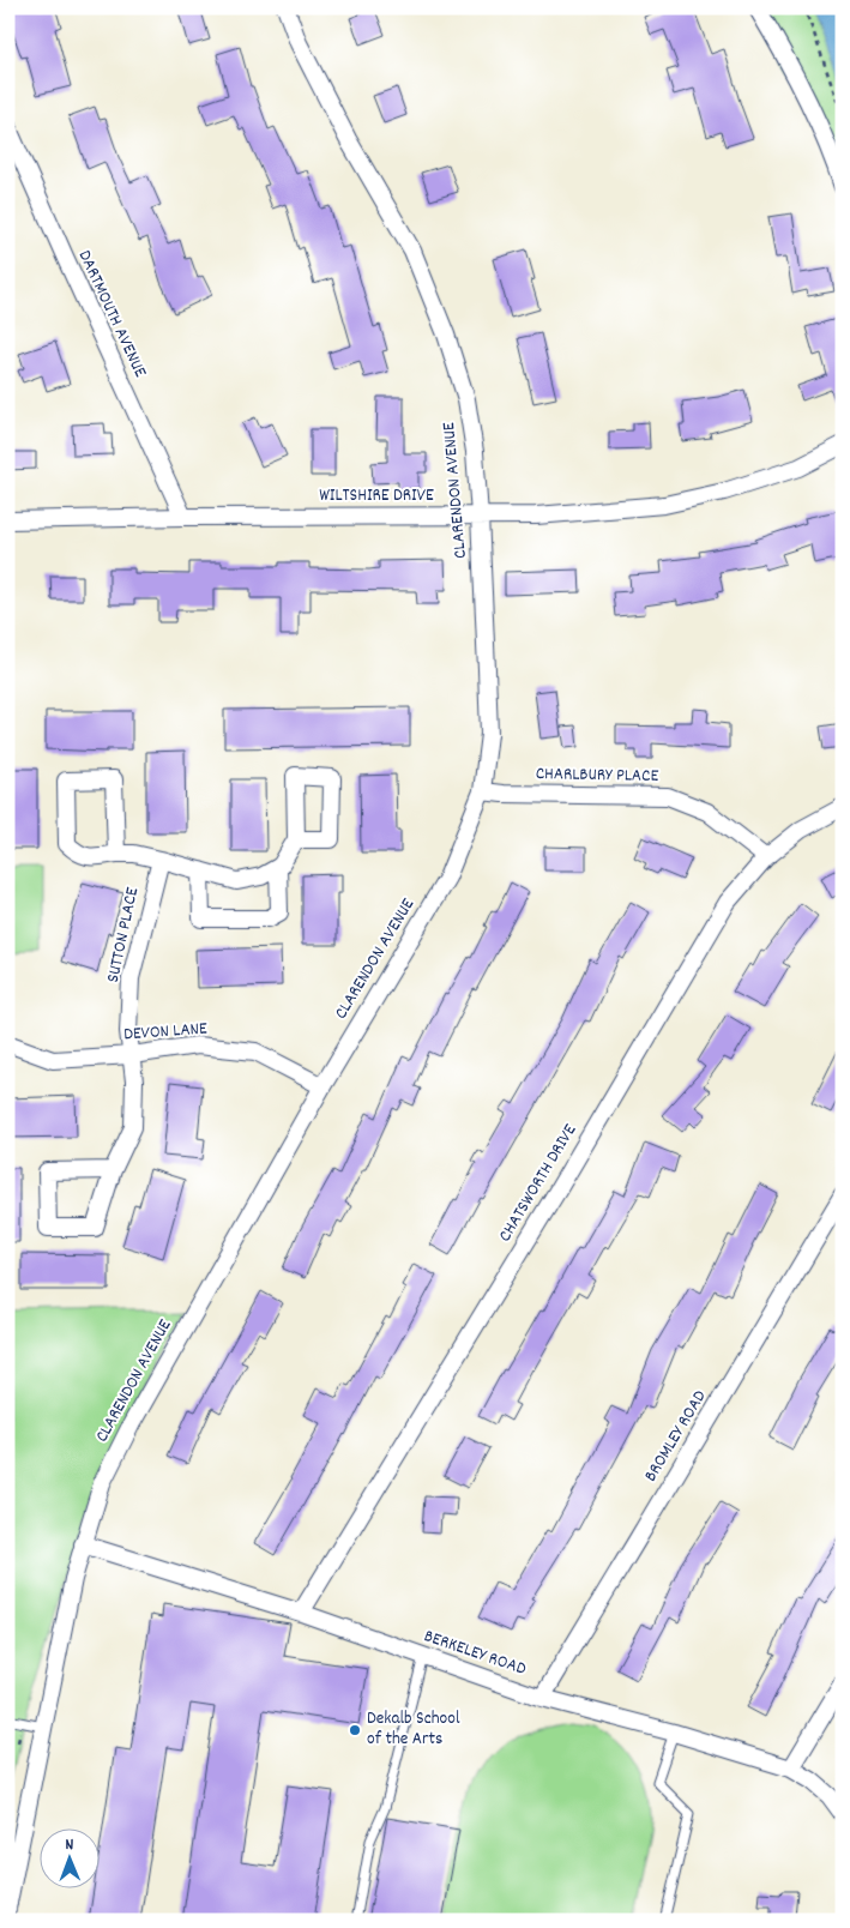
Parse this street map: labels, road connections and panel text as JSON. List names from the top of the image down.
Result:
{
  "streets": {
    "street": [
      "DARTMOUTH AVENUE",
      "CLARENDON AVENUE",
      "WILTSHIRE DRIVE",
      "CHARLBURY PLACE",
      "SUTTON PLACE",
      "DEVON LANE",
      "CHATSWORTH DRIVE",
      "BROMLEY ROAD",
      "BERKELEY ROAD"
    ]
  },
  "crossings": [
    ["DARTMOUTH AVENUE", "WILTSHIRE DRIVE"],
    ["CLARENDON AVENUE", "WILTSHIRE DRIVE"],
    ["CLARENDON AVENUE", "CHARLBURY PLACE"],
    ["CLARENDON AVENUE", "DEVON LANE"],
    ["CLARENDON AVENUE", "BERKELEY ROAD"],
    ["CHARLBURY PLACE", "CHATSWORTH DRIVE"],
    ["SUTTON PLACE", "DEVON LANE"],
    ["CHATSWORTH DRIVE", "BERKELEY ROAD"],
    ["BROMLEY ROAD", "BERKELEY ROAD"]
  ],
  "places": ["Dekalb School of the Arts"],
  "north": "top"
}
